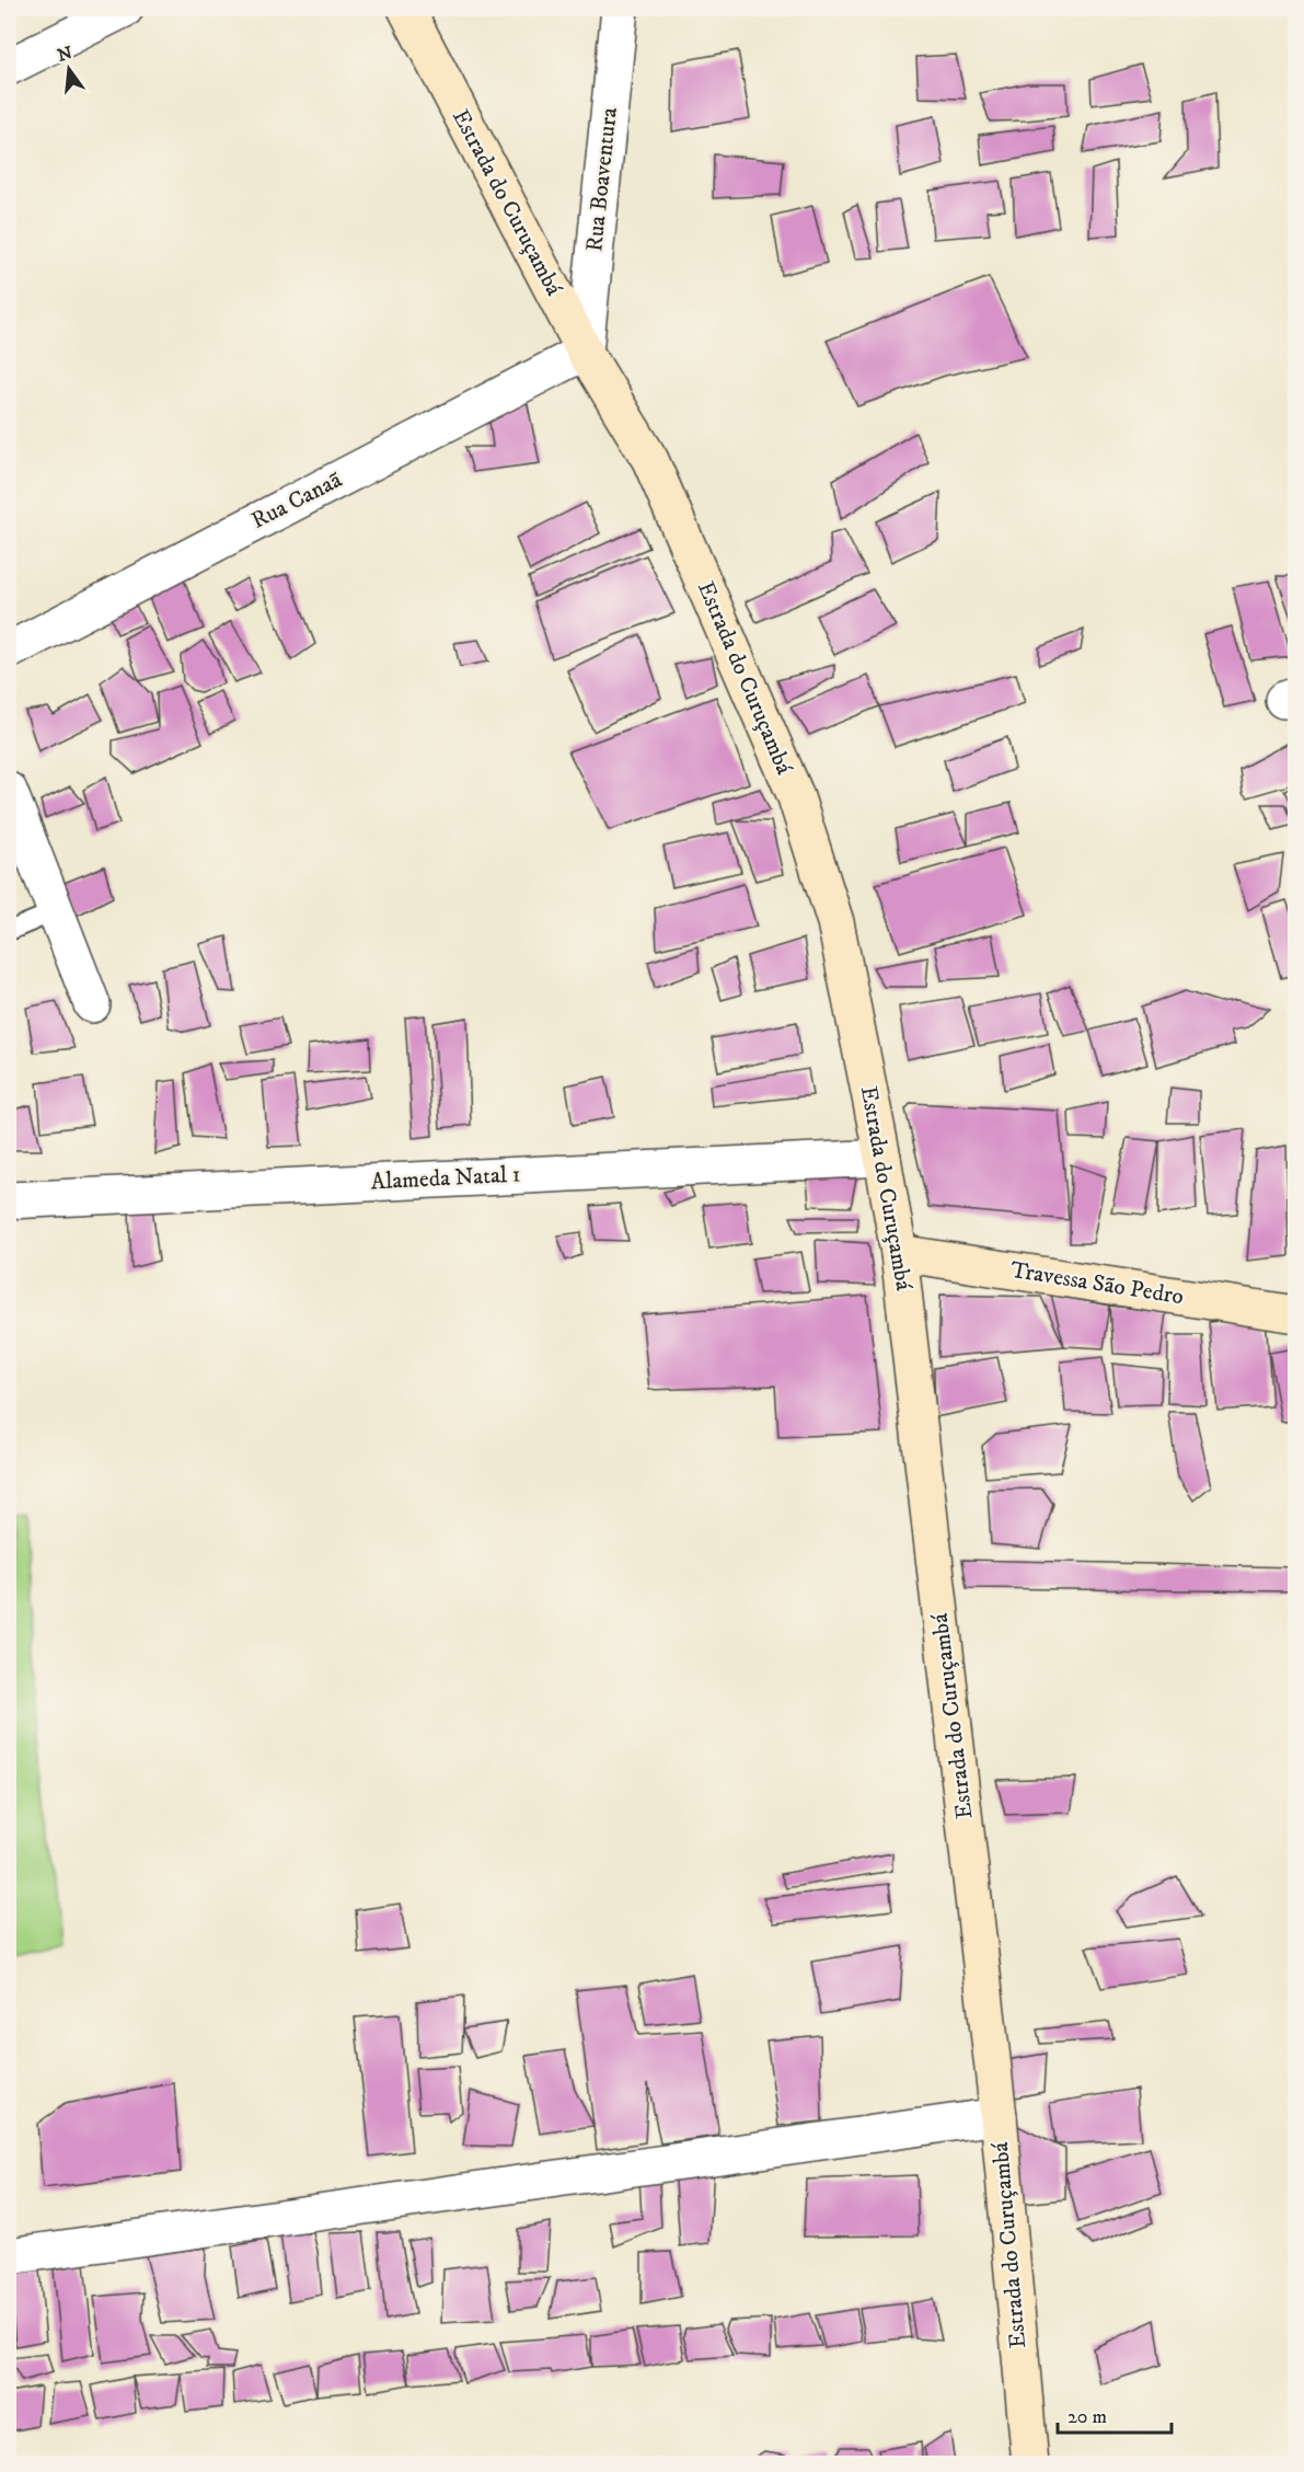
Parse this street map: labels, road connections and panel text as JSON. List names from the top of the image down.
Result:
{
  "streets": {
    "street": [
      "Rua Boaventura",
      "Estrada do Curuçambá",
      "Rua Canaã",
      "Alameda Natal 1",
      "Travessa São Pedro"
    ]
  },
  "crossings": [
    ["Rua Boaventura", "Estrada do Curuçambá"],
    ["Rua Boaventura", "Rua Canaã"],
    ["Estrada do Curuçambá", "Rua Canaã"],
    ["Estrada do Curuçambá", "Alameda Natal 1"],
    ["Estrada do Curuçambá", "Travessa São Pedro"]
  ],
  "scale_bar": "20 m",
  "north": "top"
}
